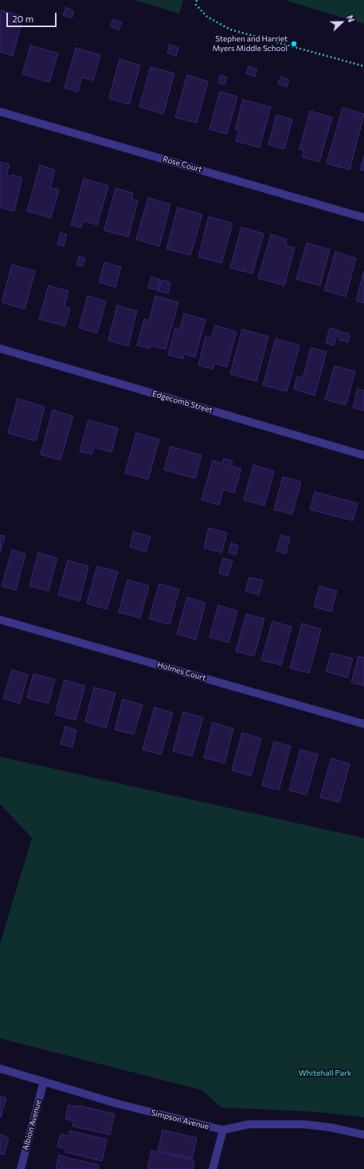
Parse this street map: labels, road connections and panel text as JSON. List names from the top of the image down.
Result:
{
  "streets": {
    "street": [
      "Rose Court",
      "Edgecomb Street",
      "Holmes Court",
      "Simpson Avenue",
      "Albion Avenue"
    ]
  },
  "crossings": [
    ["Simpson Avenue", "Albion Avenue"]
  ],
  "parks": ["Whitehall Park"],
  "places": ["Stephen and Harriet Myers Middle School"],
  "scale_bar": "20 m",
  "north": "right"
}
